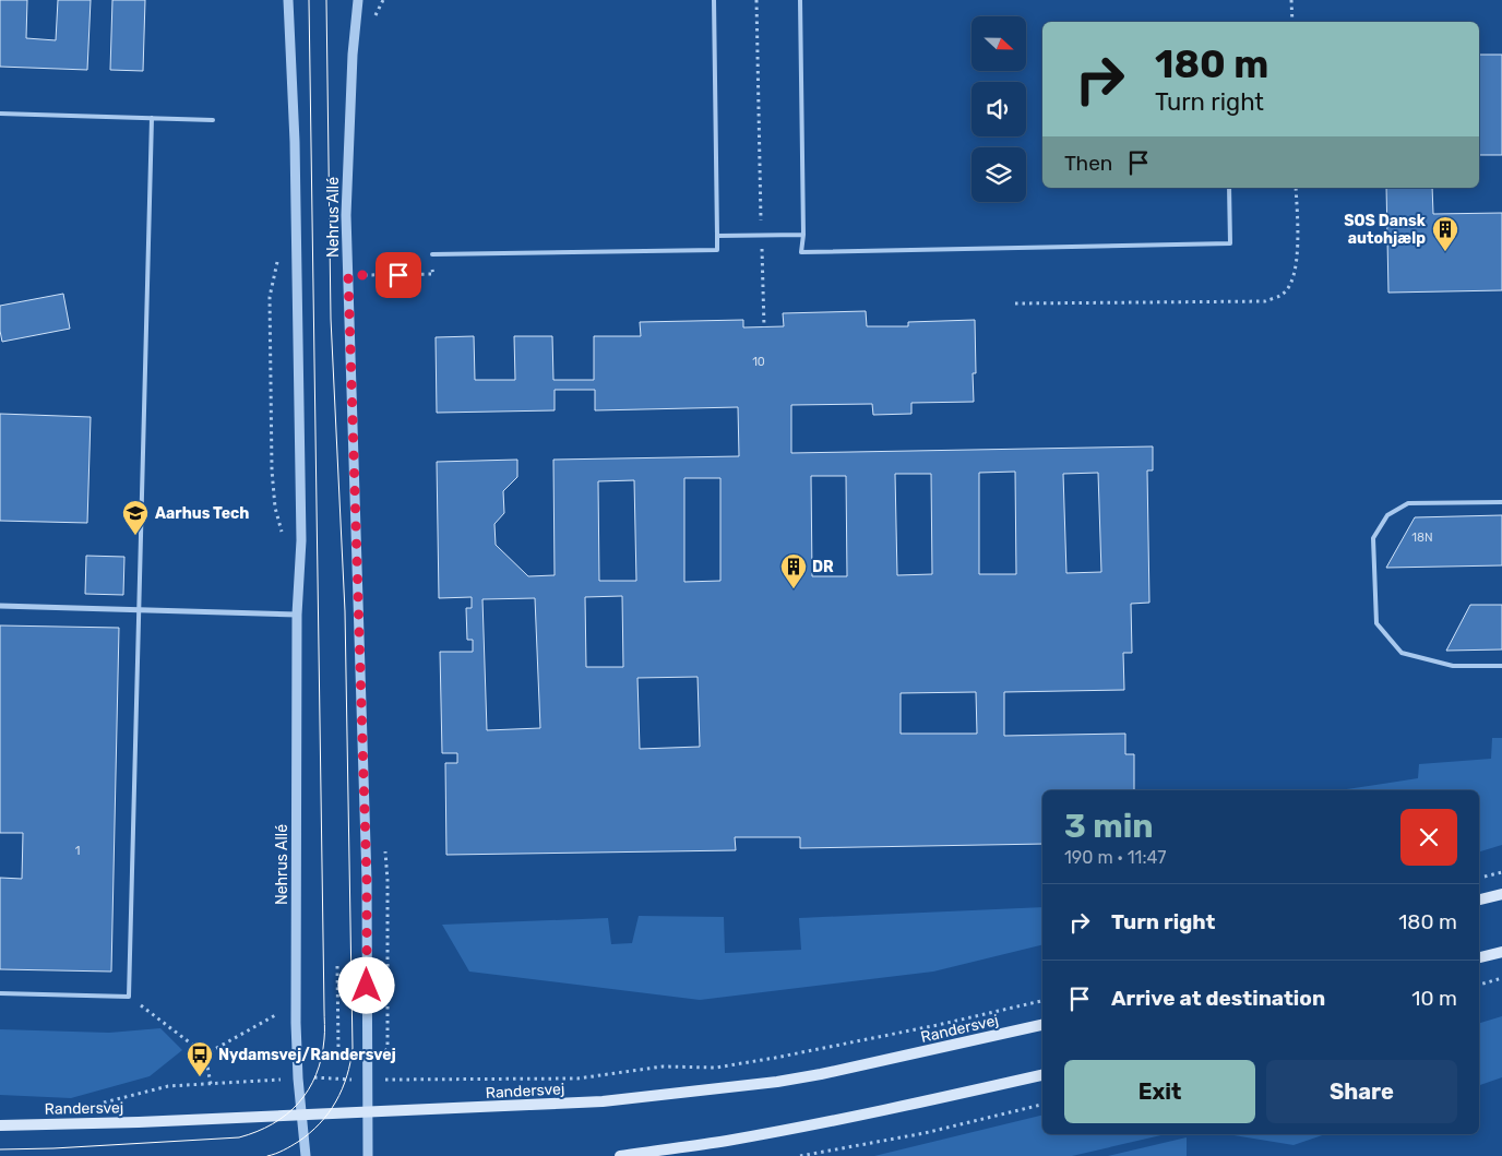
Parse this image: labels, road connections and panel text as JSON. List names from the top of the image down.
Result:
{
  "streets": {
    "main road": ["Randersvej"],
    "street": ["Nehrus Allé"]
  },
  "crossings": [
    ["Nehrus Allé", "Randersvej"]
  ],
  "places": {
    "building": ["SOS Dansk autohjælp", "DR"],
    "school or university": ["Aarhus Tech"],
    "bus stop": ["Nydamsvej/Randersvej"]
  },
  "house_numbers": ["10", "18N", "1"],
  "north": "right",
  "page": {
    "turn": ["180 m", "Turn right"],
    "then": "Then",
    "heading": ["3 min", "190 m · 11:47"],
    "list": [
      {
        "name": "Turn right",
        "value": "180 m"
      },
      {
        "name": "Arrive at destination",
        "value": "10 m"
      }
    ],
    "buttons": ["Exit", "Share"]
  }
}
